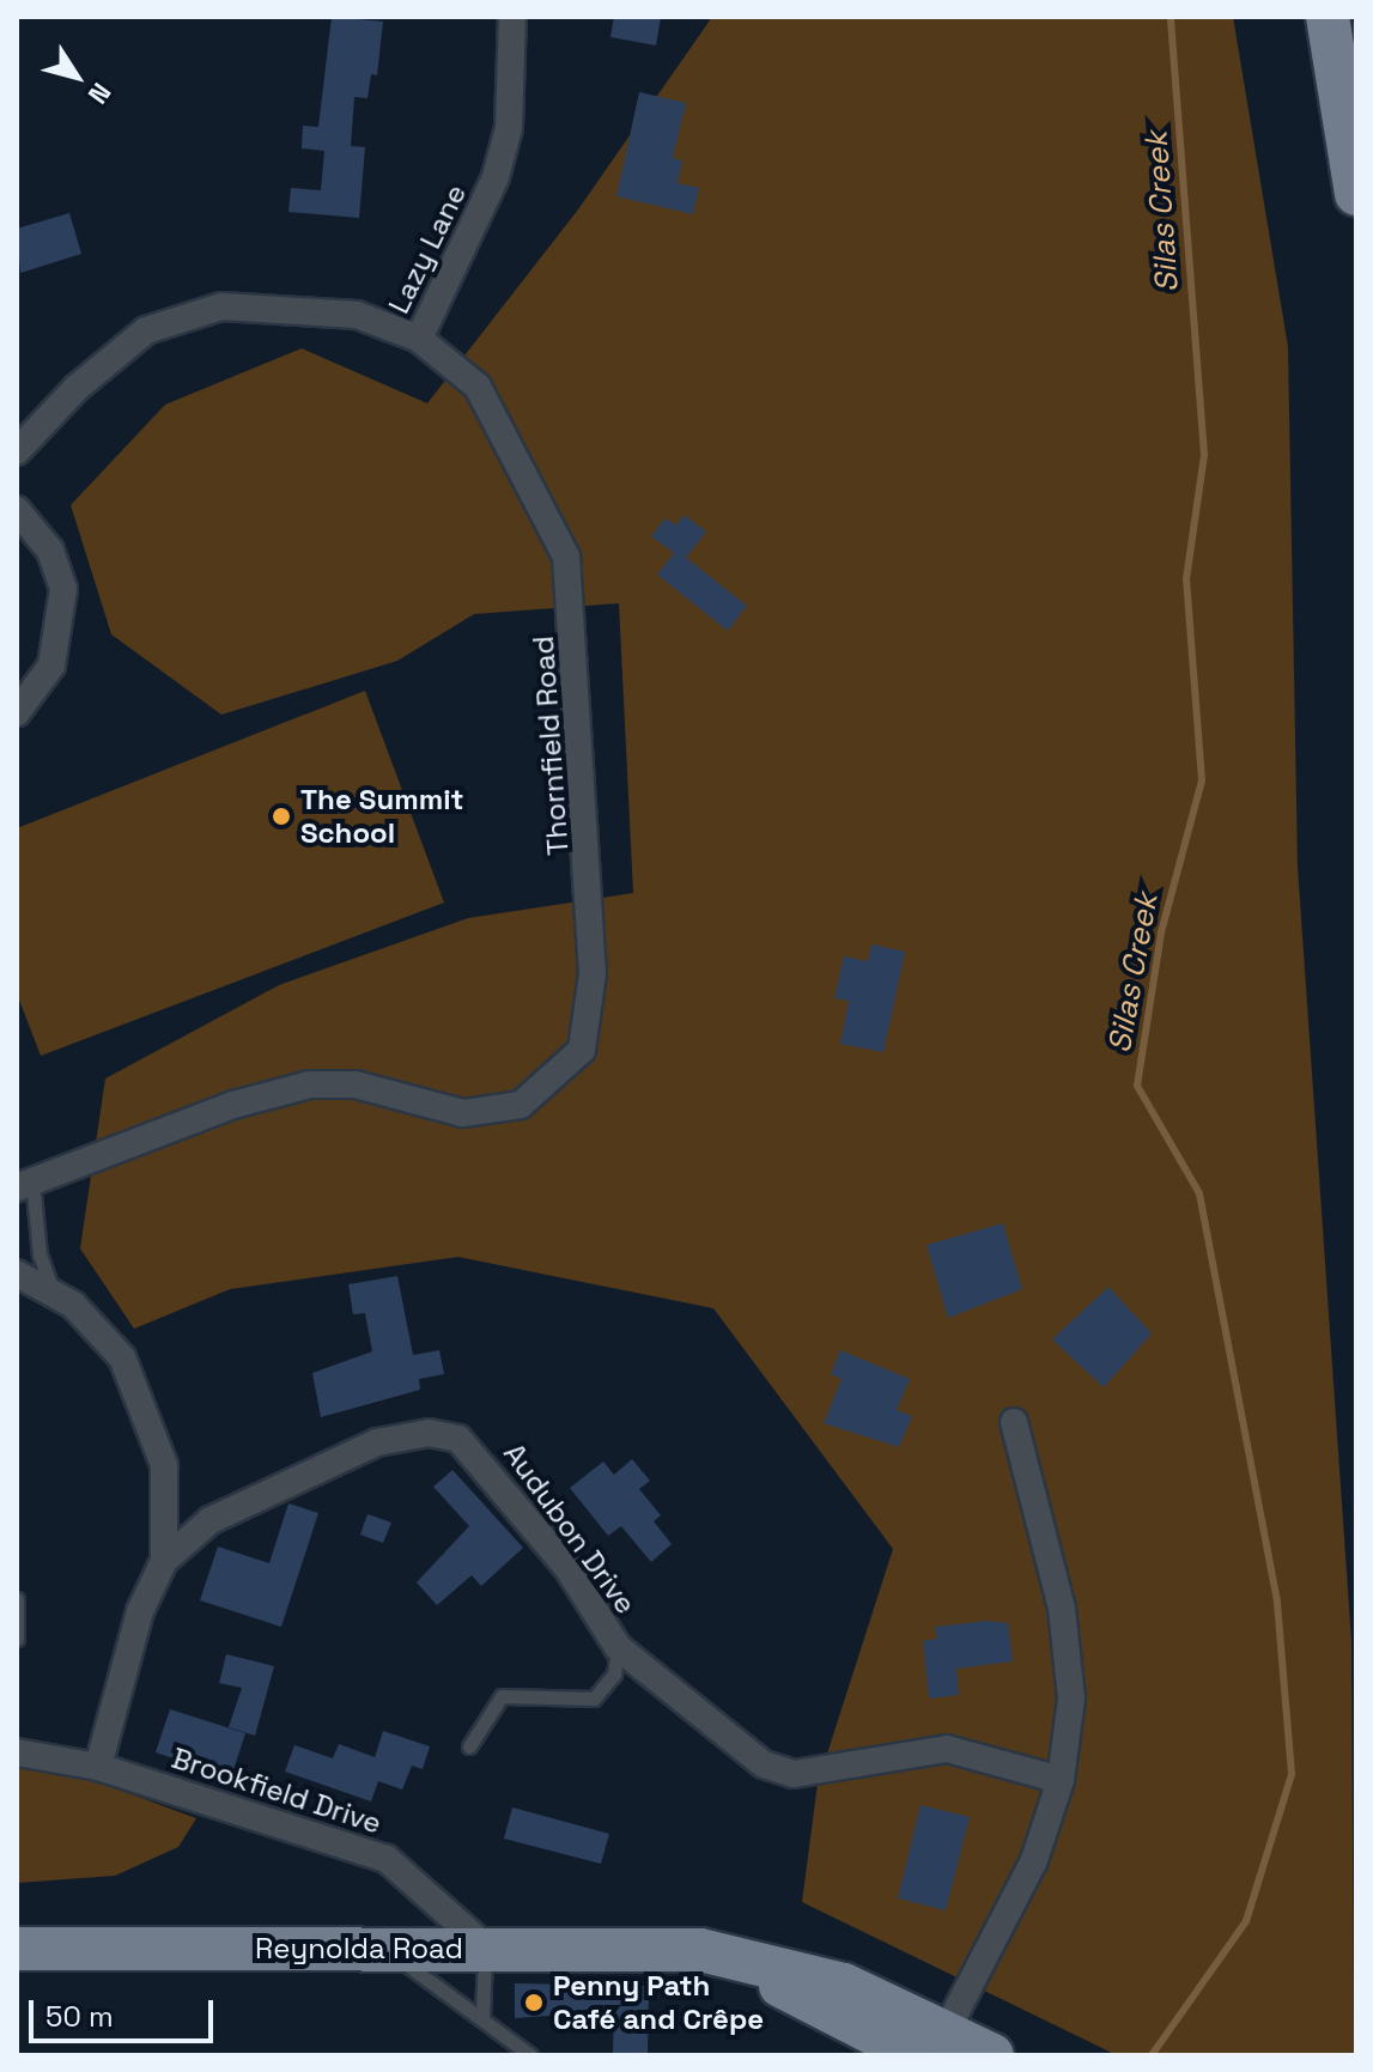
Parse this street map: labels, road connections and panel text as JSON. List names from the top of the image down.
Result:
{
  "streets": {
    "main road": ["Reynolda Road"],
    "street": [
      "Lazy Lane",
      "Thornfield Road",
      "Audubon Drive",
      "Brookfield Drive"
    ]
  },
  "crossings": [
    ["Lazy Lane", "Thornfield Road"],
    ["Brookfield Drive", "Reynolda Road"]
  ],
  "water": ["Silas Creek"],
  "places": ["The Summit School", "Penny Path Café and Crêpe"],
  "scale_bar": "50 m",
  "north": "bottom right"
}
